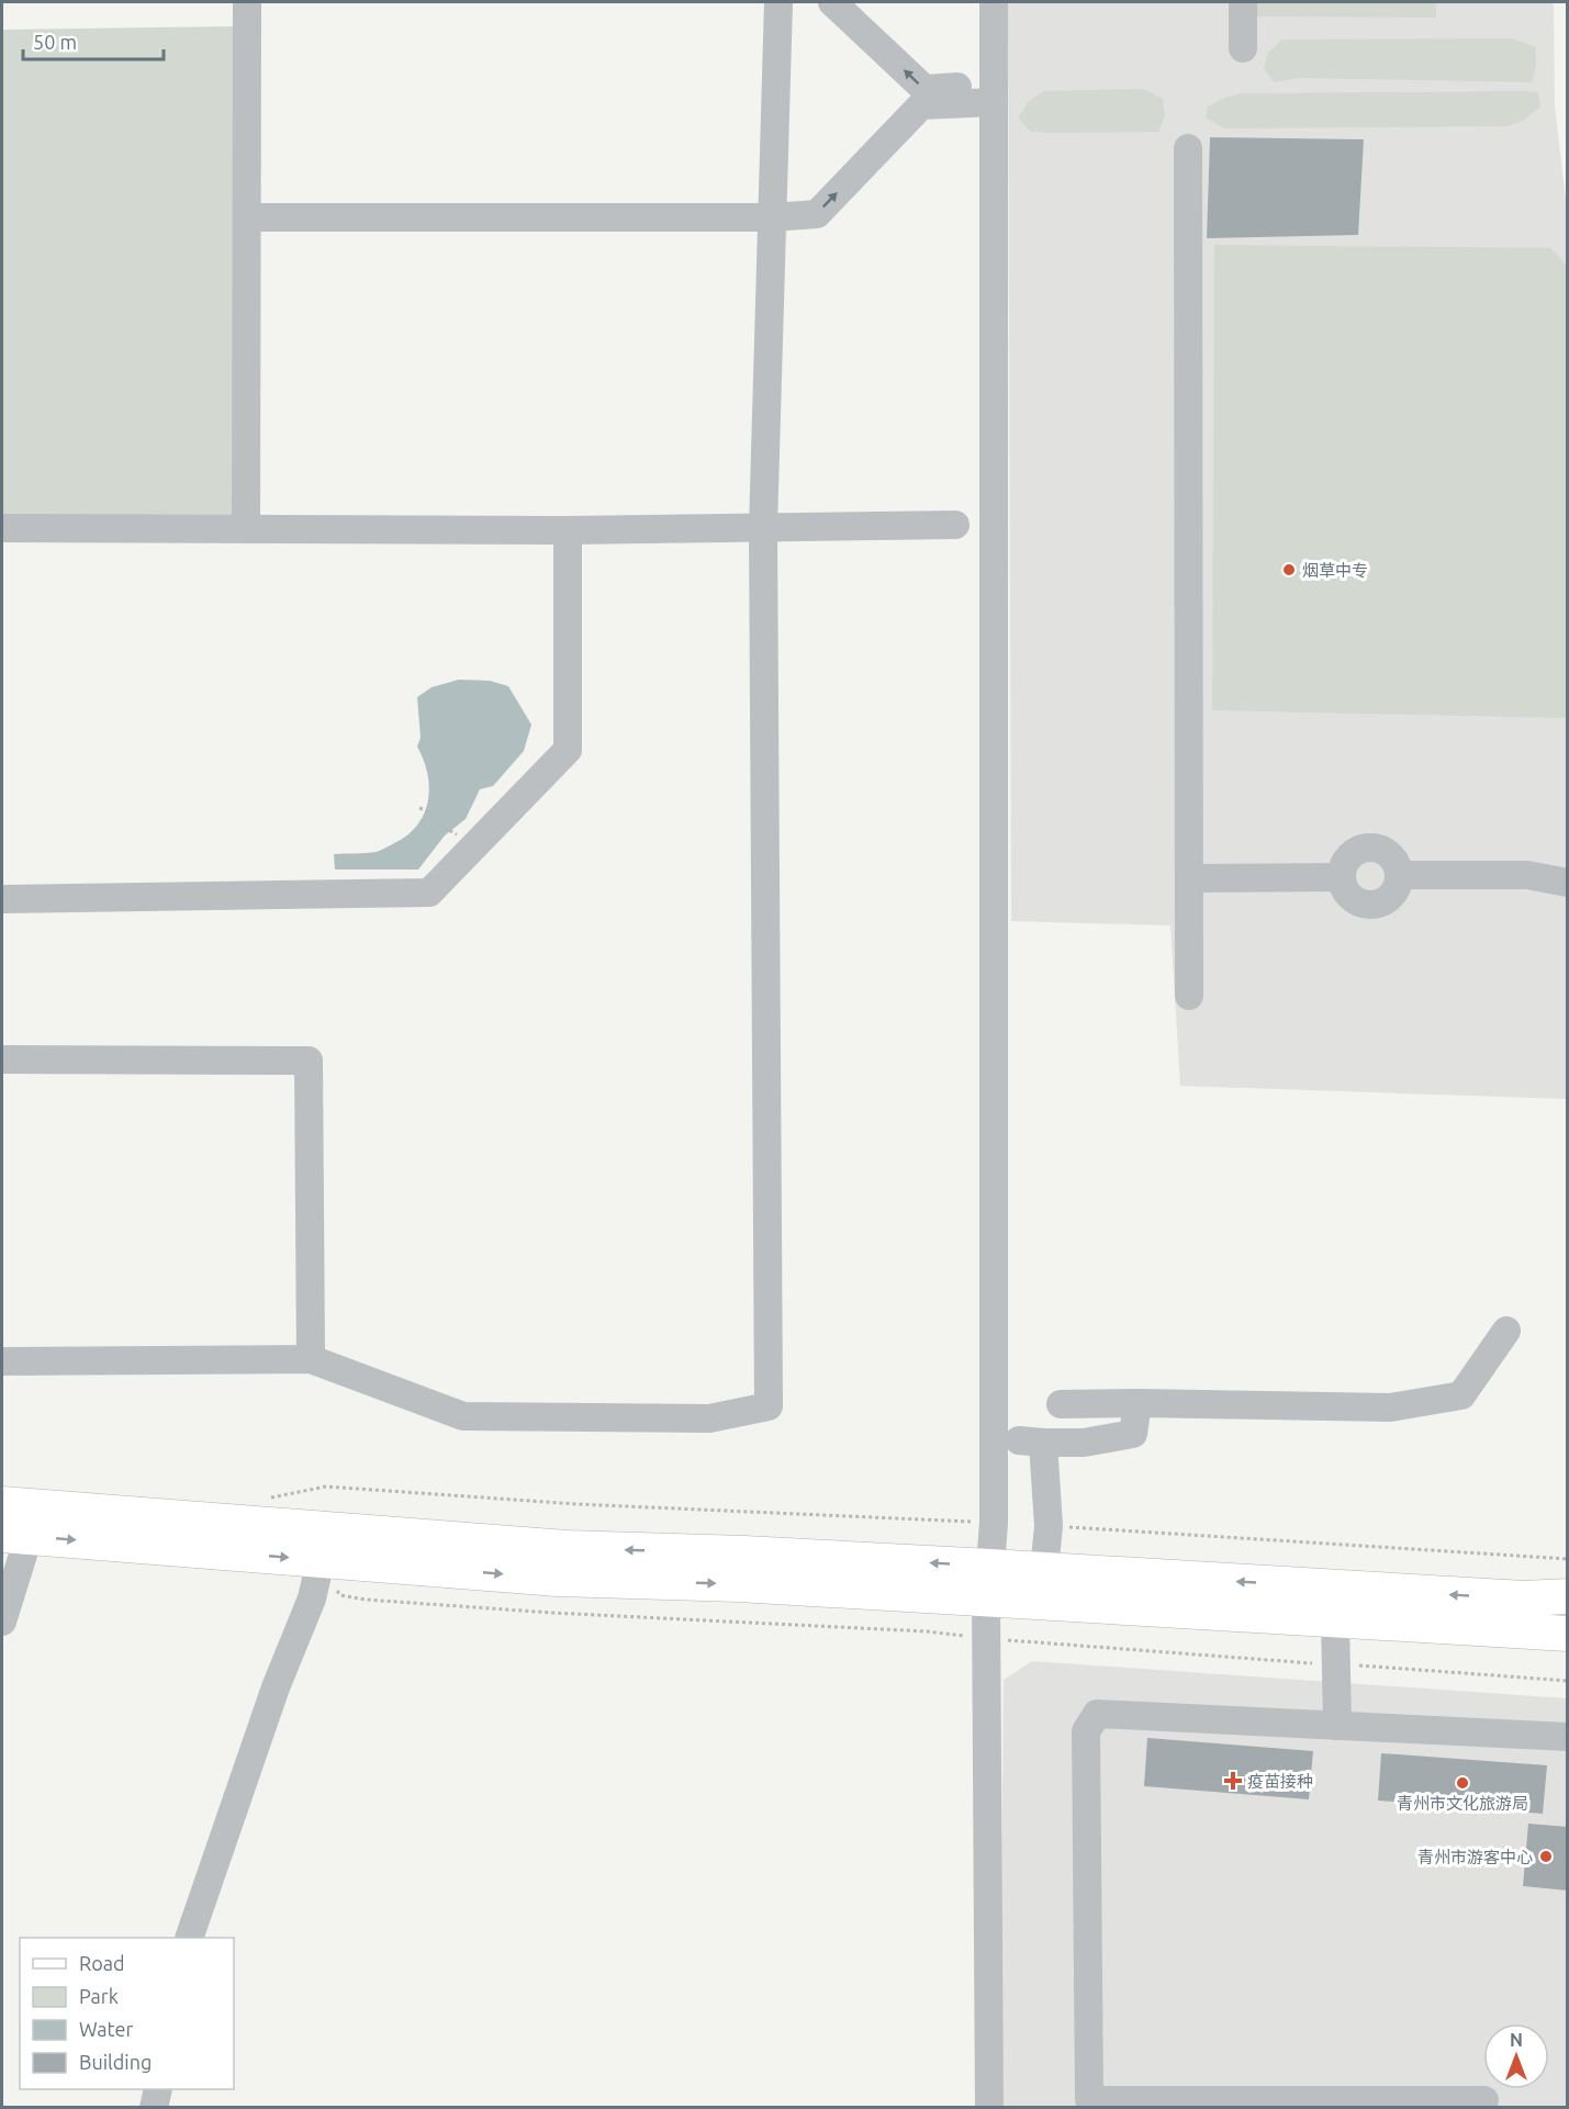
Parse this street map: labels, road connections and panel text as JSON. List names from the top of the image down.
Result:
{
  "places": {
    "other": ["烟草中专", "青州市文化旅游局", "青州市游客中心"],
    "health": ["疫苗接种"]
  },
  "legend": [
    "Road",
    "Park",
    "Water",
    "Building"
  ],
  "scale_bar": "50 m",
  "north": "top"
}
